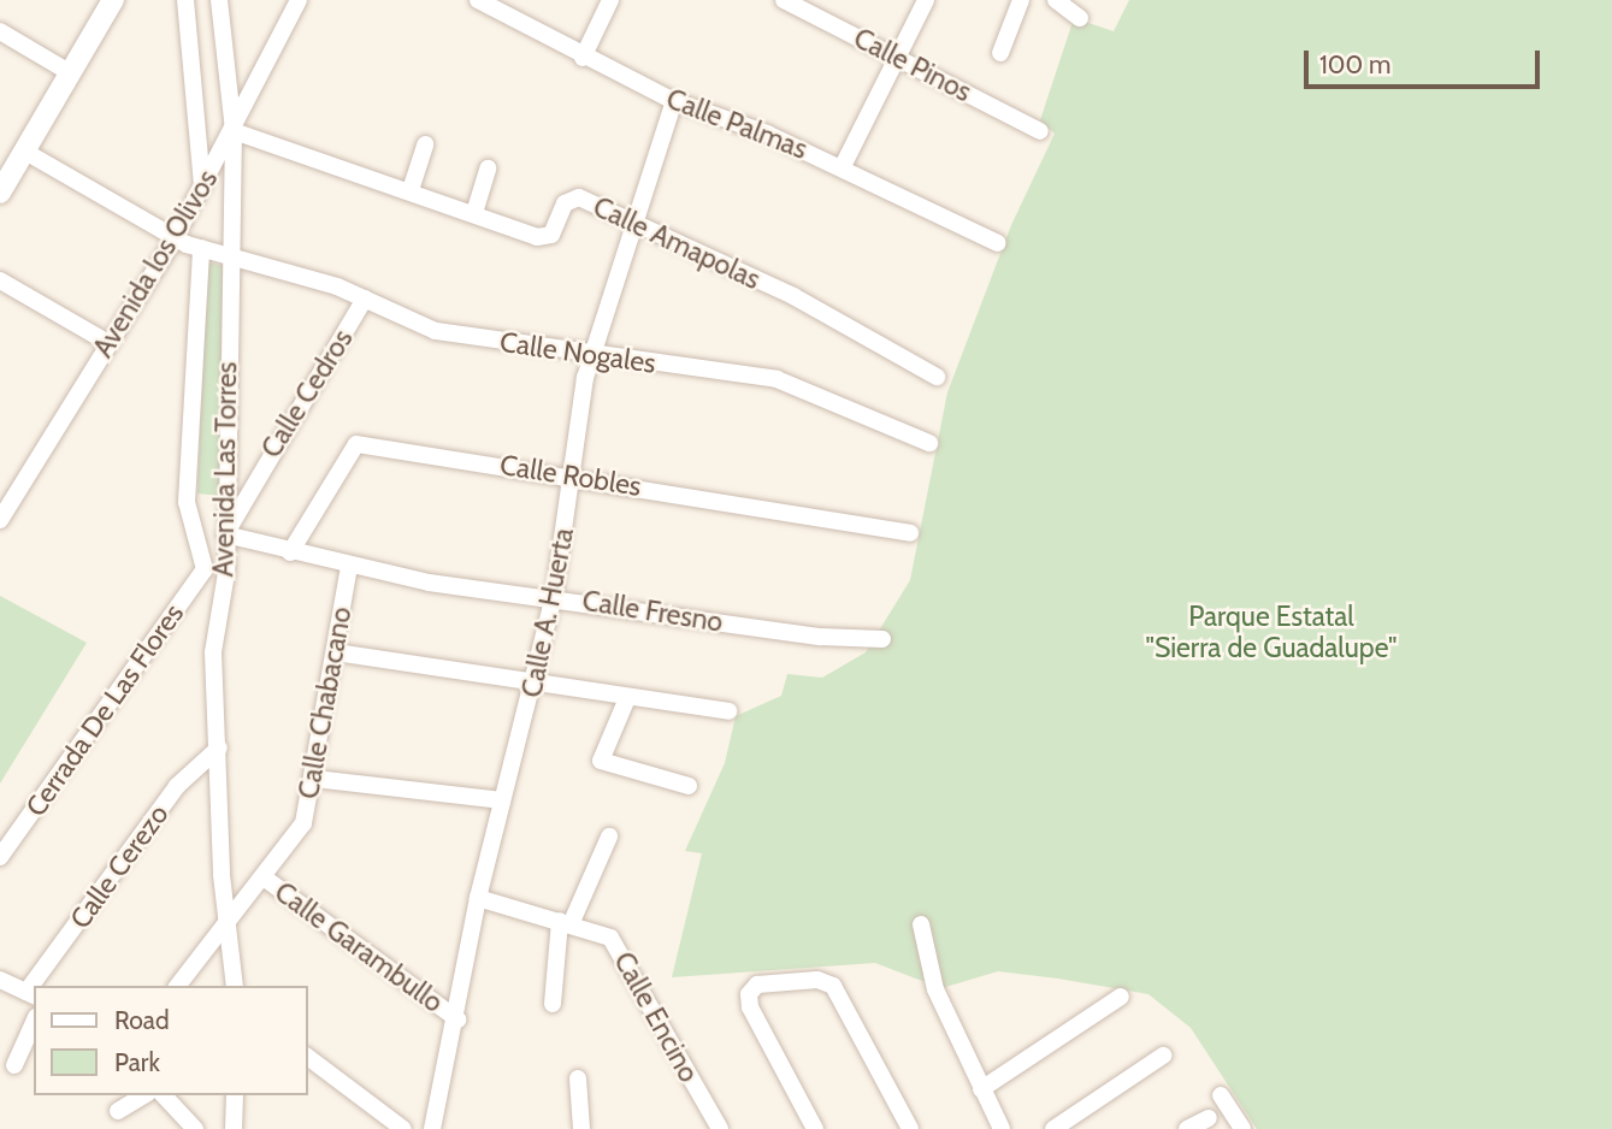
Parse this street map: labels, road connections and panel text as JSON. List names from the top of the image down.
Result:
{
  "streets": {
    "street": [
      "Calle Pinos",
      "Calle Palmas",
      "Calle Amapolas",
      "Avenida los Olivos",
      "Calle Nogales",
      "Calle Cedros",
      "Avenida Las Torres",
      "Calle Robles",
      "Calle Fresno",
      "Calle A. Huerta",
      "Calle Chabacano",
      "Cerrada De Las Flores",
      "Calle Cerezo",
      "Calle Garambullo",
      "Calle Encino"
    ]
  },
  "crossings": [
    ["Calle Palmas", "Calle A. Huerta"],
    ["Calle Amapolas", "Avenida los Olivos"],
    ["Calle Amapolas", "Avenida Las Torres"],
    ["Calle Amapolas", "Calle A. Huerta"],
    ["Avenida los Olivos", "Calle Nogales"],
    ["Avenida los Olivos", "Avenida Las Torres"],
    ["Calle Nogales", "Calle Cedros"],
    ["Calle Nogales", "Avenida Las Torres"],
    ["Calle Nogales", "Calle A. Huerta"],
    ["Calle Cedros", "Avenida Las Torres"],
    ["Calle Cedros", "Calle Fresno"],
    ["Avenida Las Torres", "Calle Fresno"],
    ["Avenida Las Torres", "Cerrada De Las Flores"],
    ["Avenida Las Torres", "Calle Cerezo"],
    ["Avenida Las Torres", "Calle Garambullo"],
    ["Calle Robles", "Calle Fresno"],
    ["Calle Robles", "Calle A. Huerta"],
    ["Calle Fresno", "Calle A. Huerta"],
    ["Calle Fresno", "Calle Chabacano"],
    ["Calle A. Huerta", "Calle Garambullo"],
    ["Calle A. Huerta", "Calle Encino"],
    ["Calle Chabacano", "Calle Garambullo"]
  ],
  "parks": ["Parque Estatal \"Sierra de Guadalupe\""],
  "legend": ["Road", "Park"],
  "scale_bar": "100 m"
}
